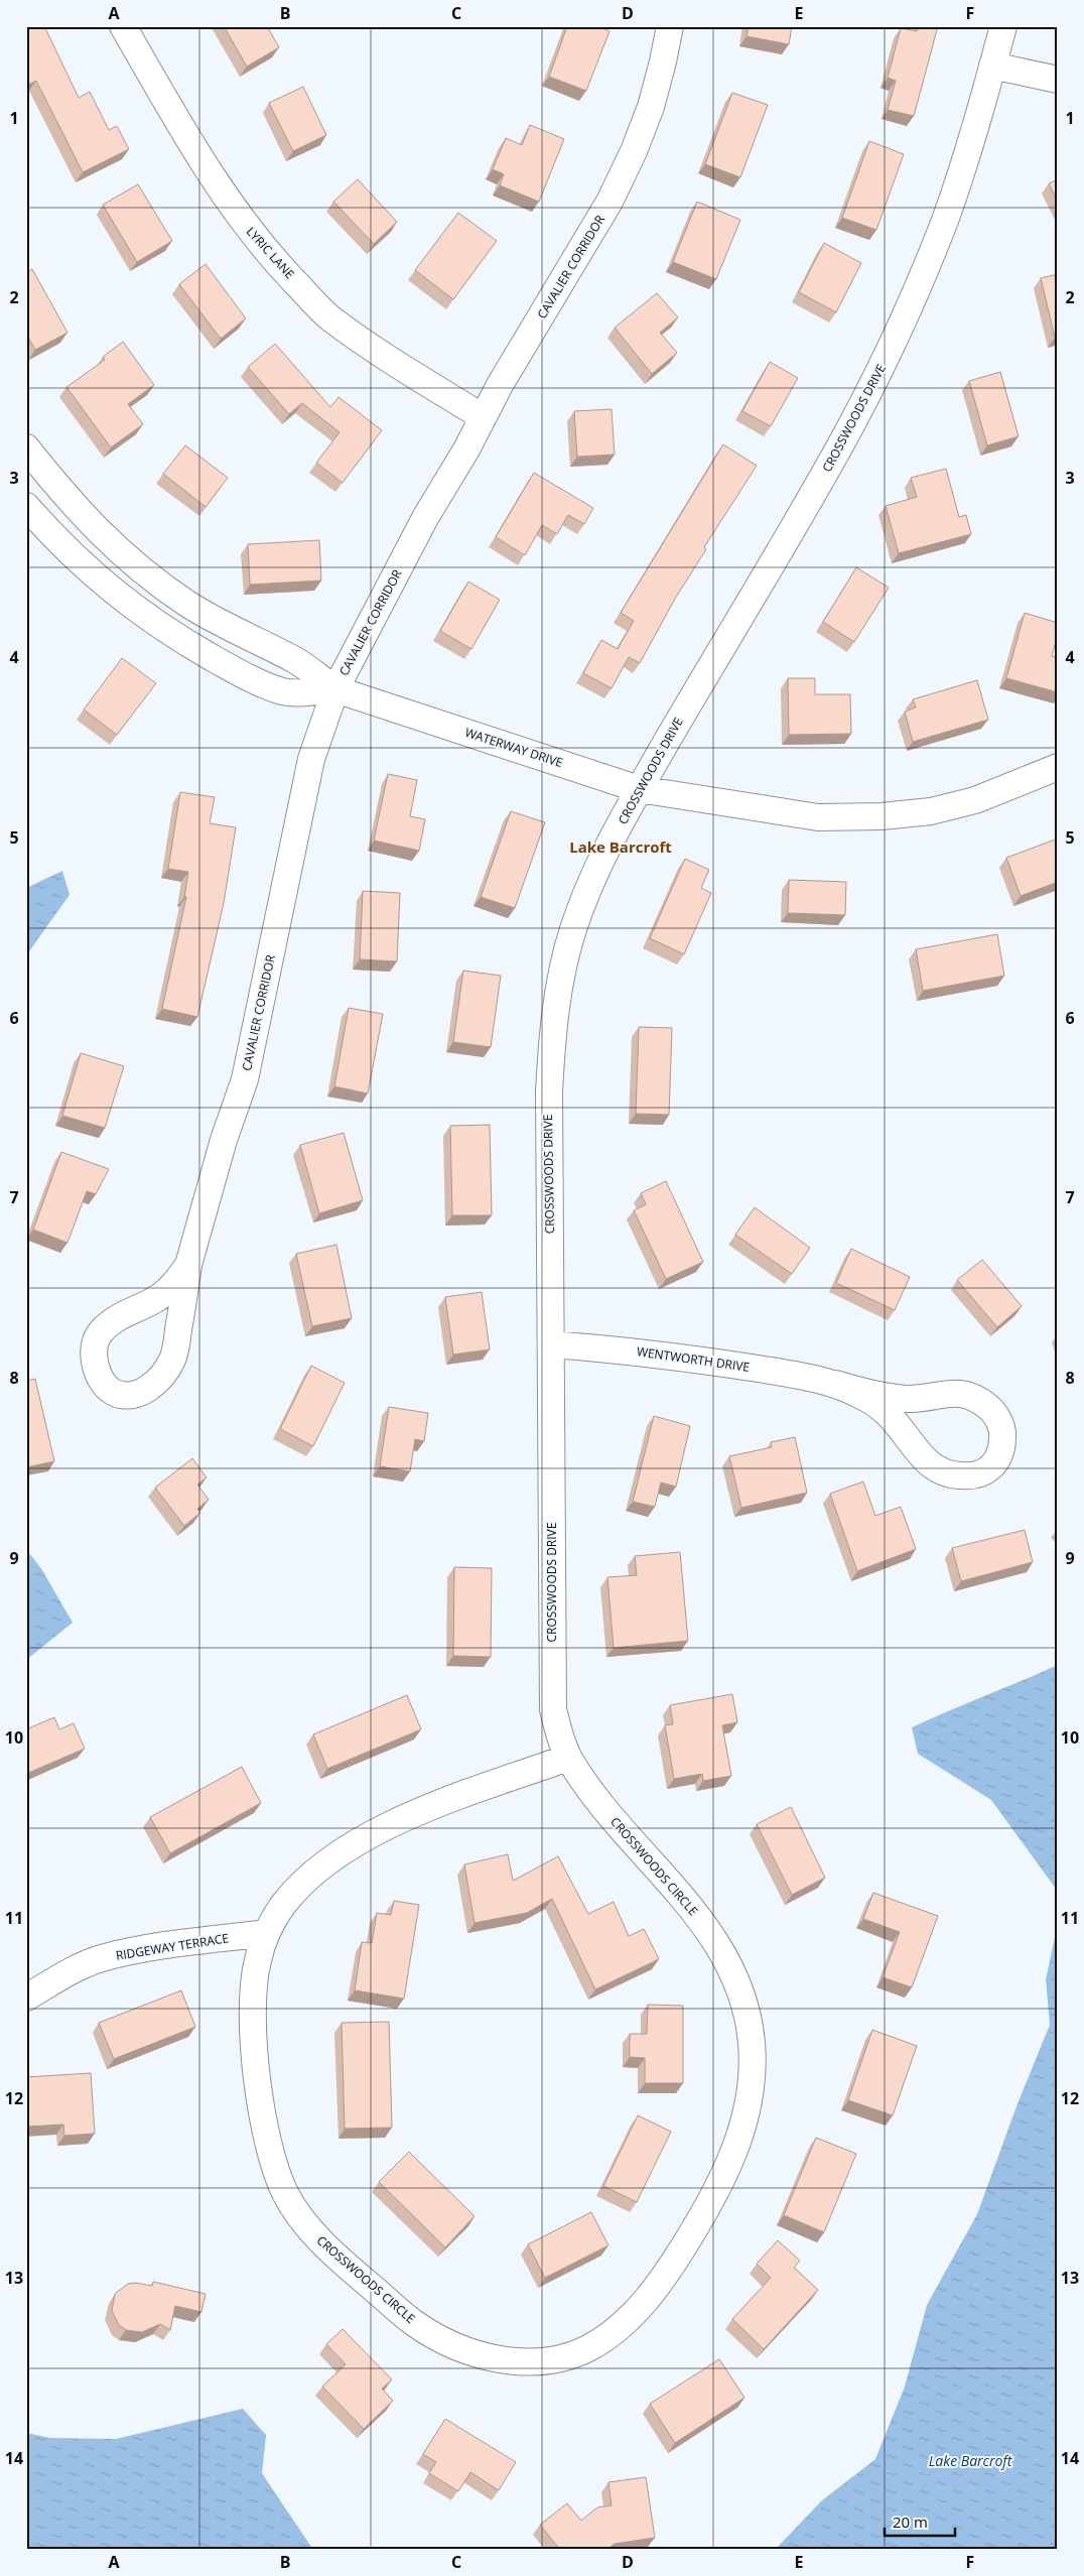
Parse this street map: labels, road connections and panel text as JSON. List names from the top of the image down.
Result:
{
  "streets": {
    "street": [
      "LYRIC LANE",
      "CAVALIER CORRIDOR",
      "CROSSWOODS DRIVE",
      "WATERWAY DRIVE",
      "WENTWORTH DRIVE",
      "CROSSWOODS CIRCLE",
      "RIDGEWAY TERRACE"
    ]
  },
  "crossings": [
    ["LYRIC LANE", "CAVALIER CORRIDOR"],
    ["CAVALIER CORRIDOR", "WATERWAY DRIVE"],
    ["CROSSWOODS DRIVE", "WATERWAY DRIVE"],
    ["CROSSWOODS DRIVE", "WENTWORTH DRIVE"],
    ["CROSSWOODS DRIVE", "CROSSWOODS CIRCLE"],
    ["CROSSWOODS CIRCLE", "RIDGEWAY TERRACE"]
  ],
  "districts": ["Lake Barcroft"],
  "water": ["Lake Barcroft"],
  "scale_bar": "20 m",
  "grid": {
    "columns": [
      "A",
      "B",
      "C",
      "D",
      "E",
      "F"
    ],
    "rows": [
      "1",
      "2",
      "3",
      "4",
      "5",
      "6",
      "7",
      "8",
      "9",
      "10",
      "11",
      "12",
      "13",
      "14"
    ]
  }
}
